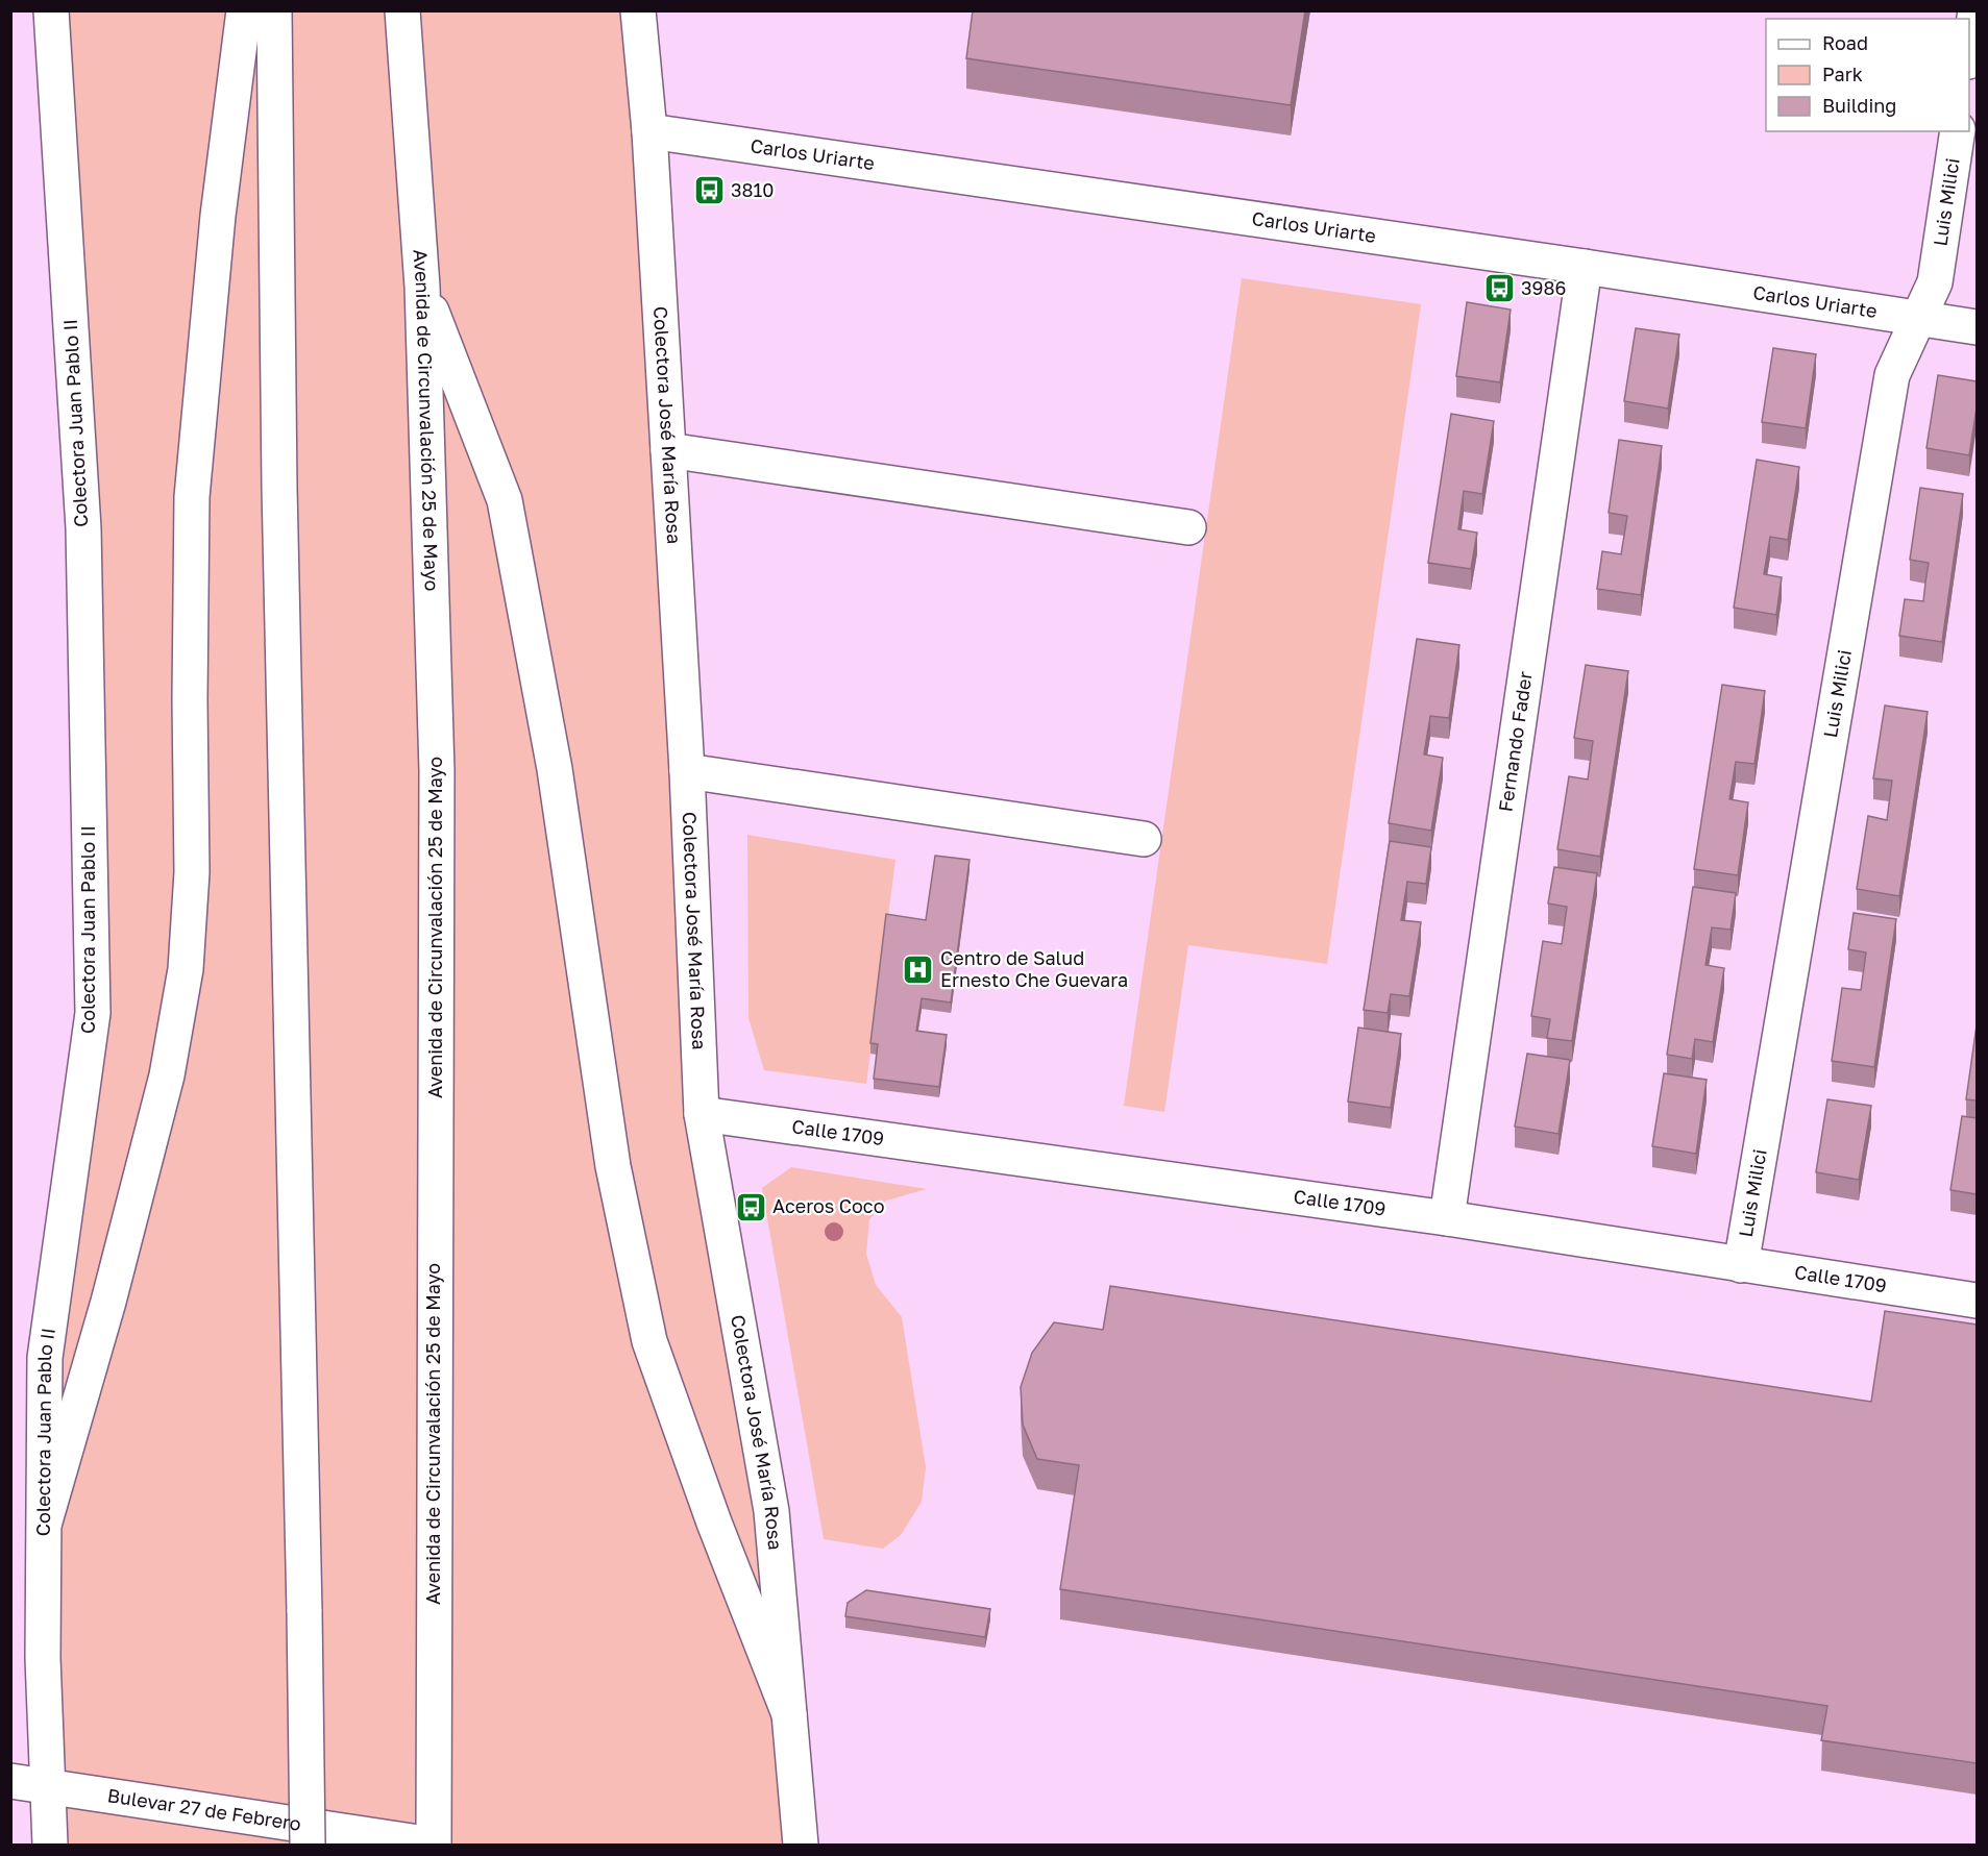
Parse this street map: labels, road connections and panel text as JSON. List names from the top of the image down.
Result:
{
  "streets": {
    "main road": [
      "Carlos Uriarte",
      "Luis Milici",
      "Avenida de Circunvalación 25 de Mayo",
      "Colectora Juan Pablo II",
      "Colectora José María Rosa",
      "Fernando Fader",
      "Calle 1709",
      "Bulevar 27 de Febrero"
    ]
  },
  "crossings": [
    ["Carlos Uriarte", "Luis Milici"],
    ["Carlos Uriarte", "Colectora José María Rosa"],
    ["Carlos Uriarte", "Fernando Fader"],
    ["Luis Milici", "Calle 1709"],
    ["Avenida de Circunvalación 25 de Mayo", "Bulevar 27 de Febrero"],
    ["Colectora Juan Pablo II", "Bulevar 27 de Febrero"],
    ["Colectora José María Rosa", "Calle 1709"],
    ["Fernando Fader", "Calle 1709"]
  ],
  "places": {
    "bus stop": ["3810", "3986", "Aceros Coco"],
    "hospital": ["Centro de Salud Ernesto Che Guevara"]
  },
  "legend": ["Road", "Park", "Building"]
}
